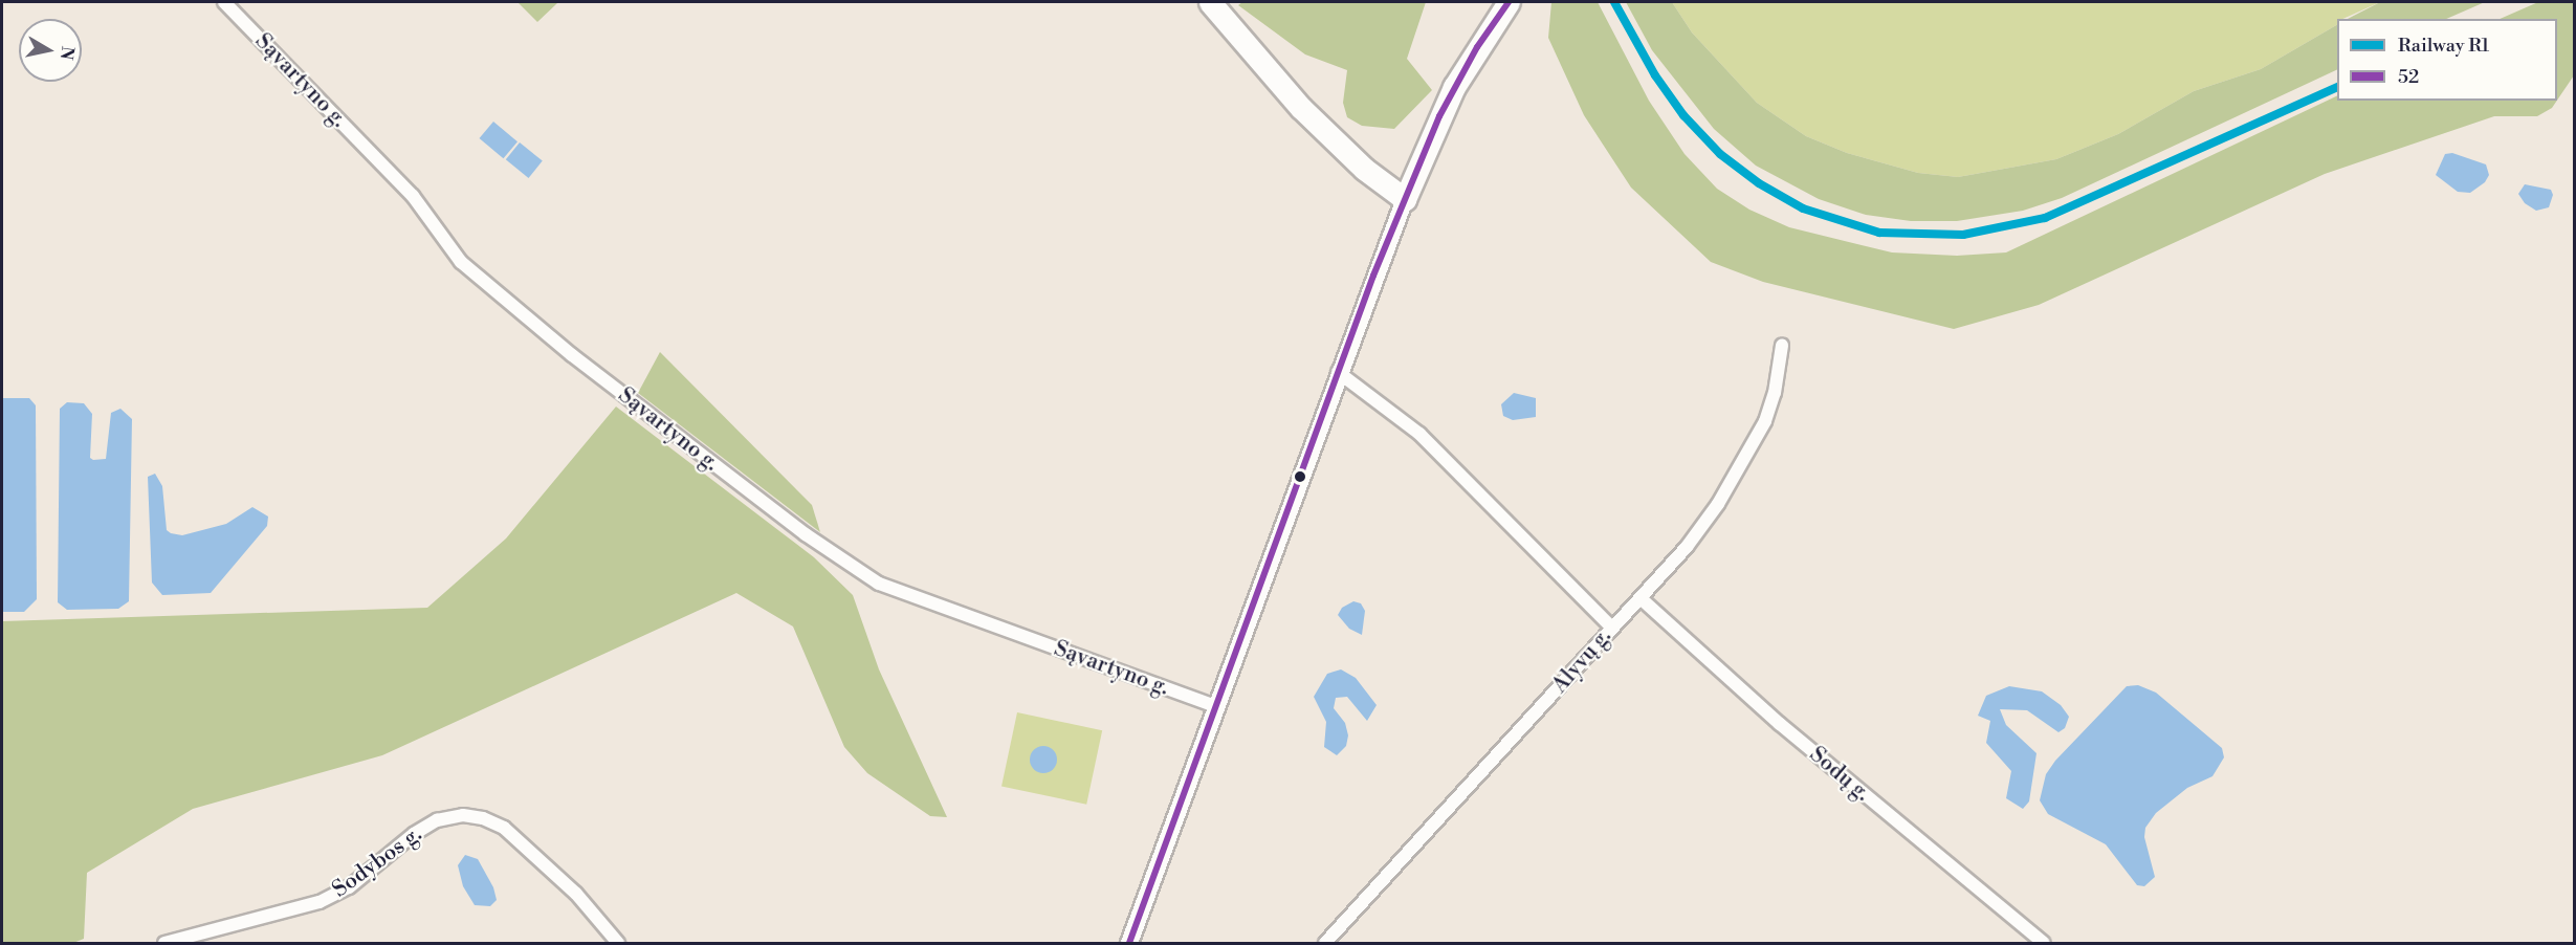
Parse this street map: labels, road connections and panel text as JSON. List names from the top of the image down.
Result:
{
  "streets": {
    "street": [
      "Sąvartyno g.",
      "Alyvų g.",
      "Sodų g.",
      "Sodybos g."
    ]
  },
  "crossings": [
    ["Alyvų g.", "Sodų g."]
  ],
  "lines": ["rail line R1", "transit line 52"],
  "legend": ["Railway R1", "52"],
  "north": "right"
}
